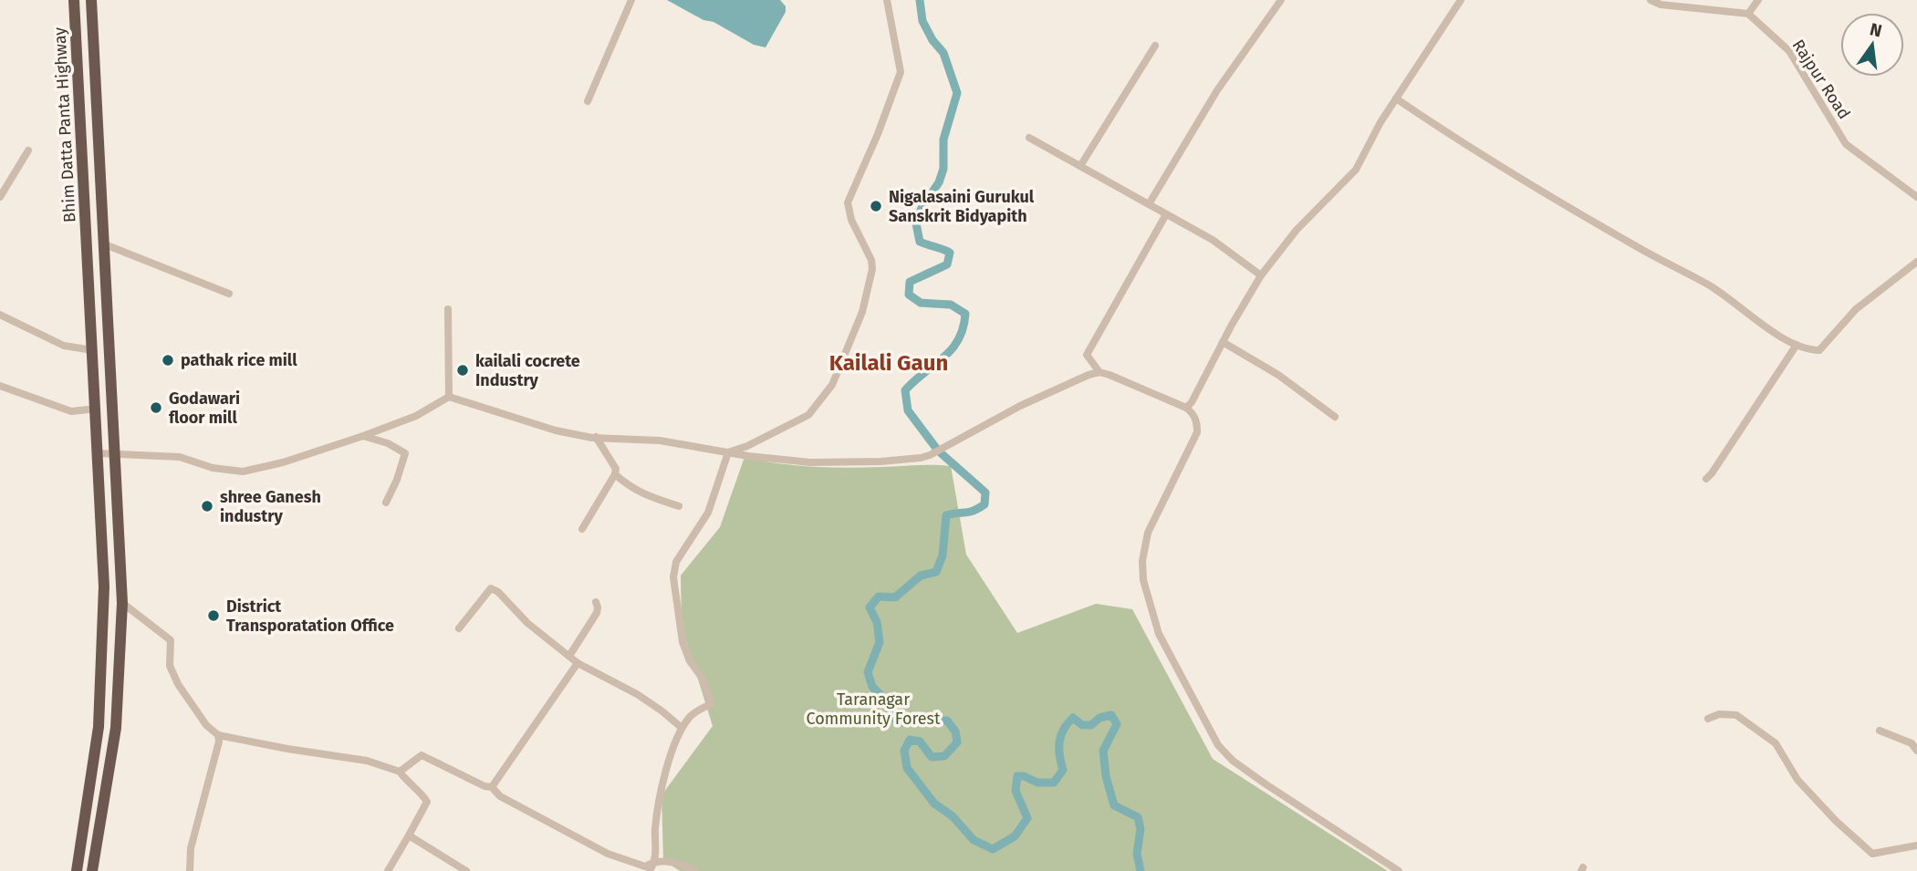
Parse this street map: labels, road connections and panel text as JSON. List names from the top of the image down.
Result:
{
  "streets": {
    "highway": ["Bhim Datta Panta Highway"],
    "street": ["Rajpur Road"]
  },
  "districts": ["Kailali Gaun"],
  "parks": ["Taranagar Community Forest"],
  "places": [
    "Nigalasaini Gurukul Sanskrit Bidyapith",
    "pathak rice mill",
    "kailali cocrete Industry",
    "Godawari floor mill",
    "shree Ganesh industry",
    "District Transporatation Office"
  ],
  "north": "top"
}
